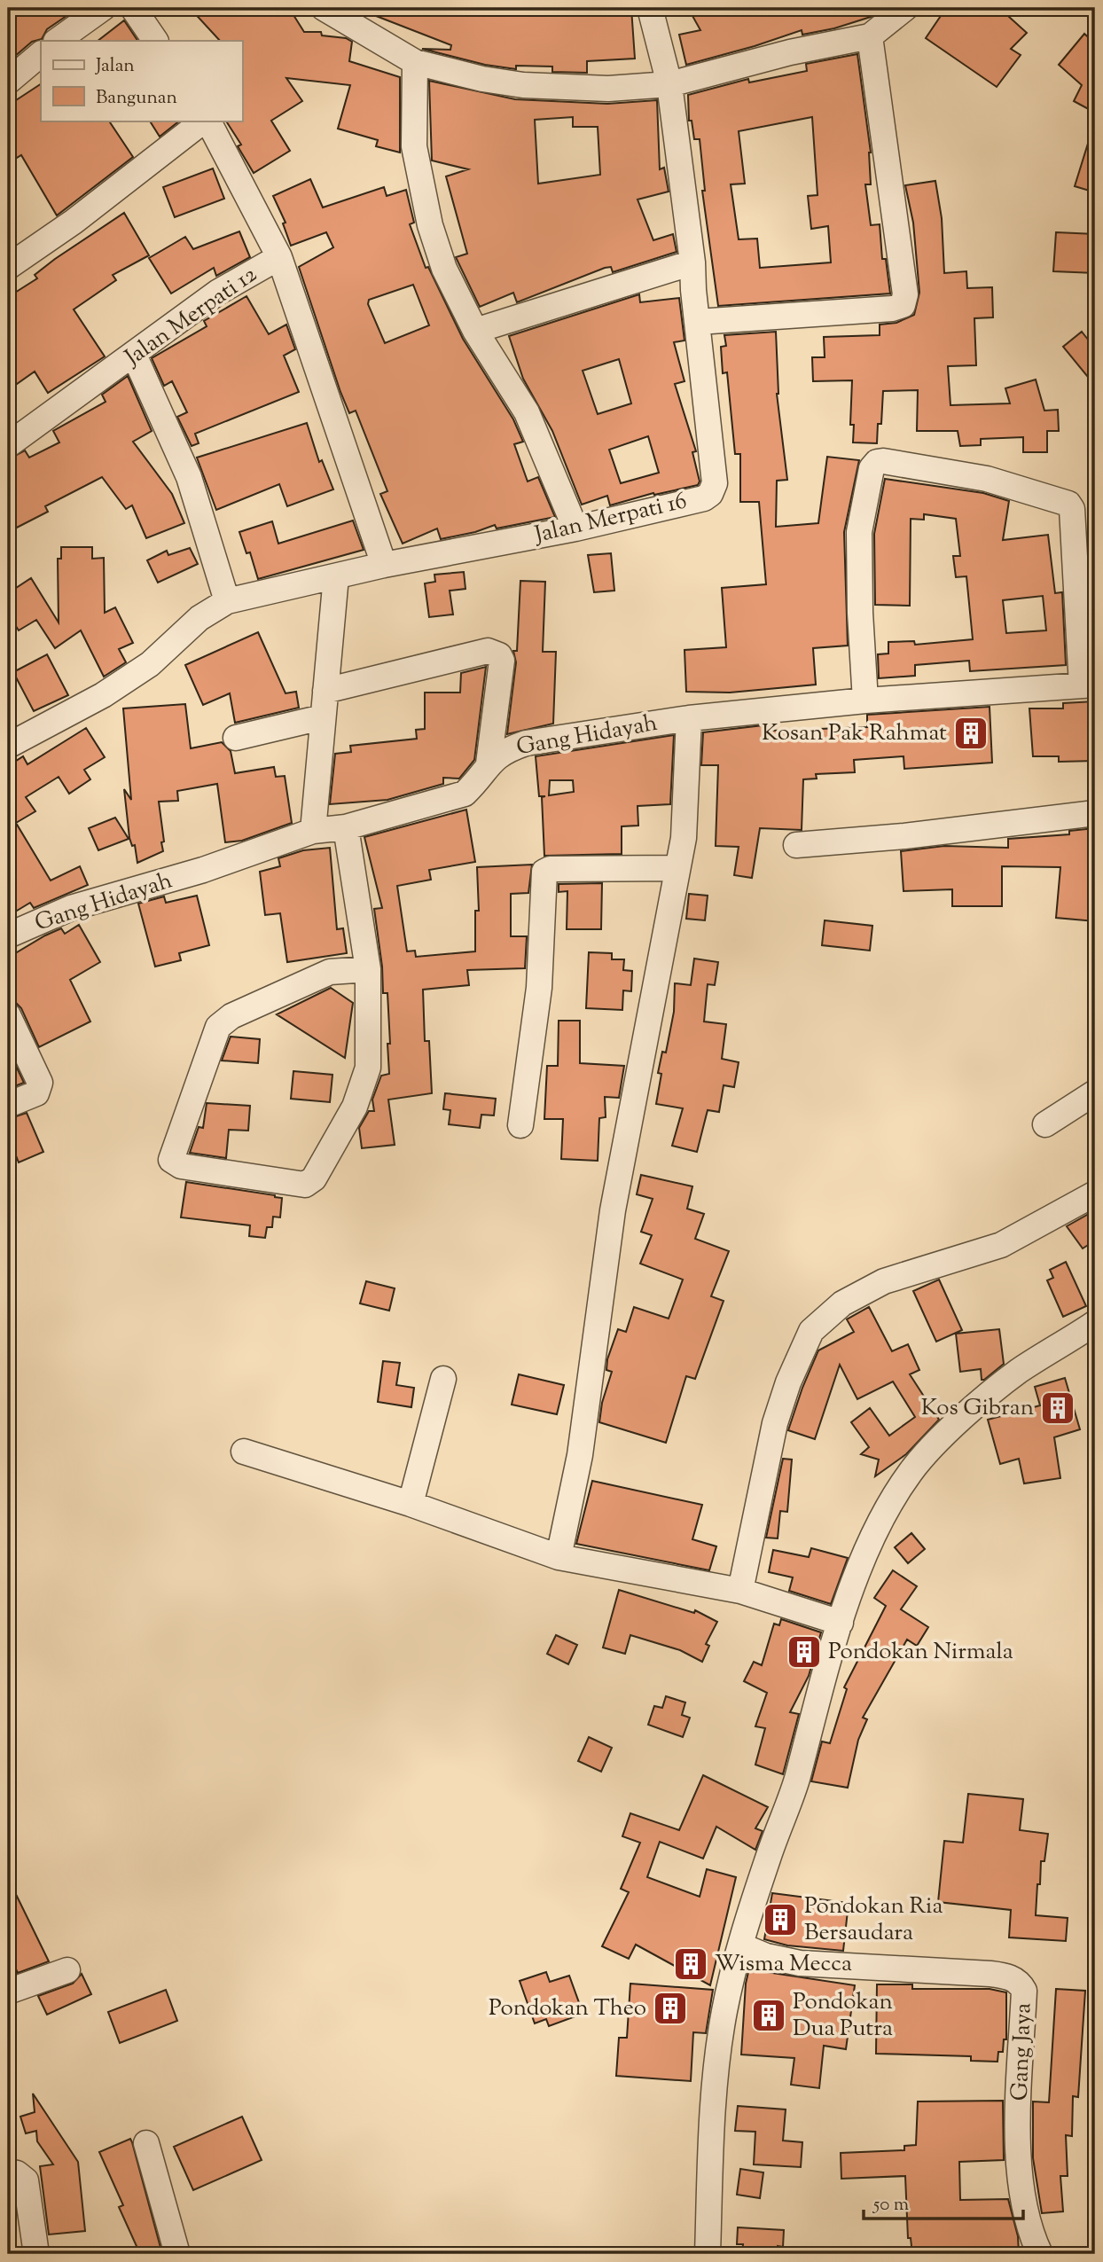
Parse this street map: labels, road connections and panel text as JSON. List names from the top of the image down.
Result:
{
  "streets": {
    "street": [
      "Jalan Merpati 12",
      "Jalan Merpati 16",
      "Gang Hidayah",
      "Gang Jaya"
    ]
  },
  "places": {
    "building": [
      "Kosan Pak Rahmat",
      "Kos Gibran",
      "Pondokan Nirmala",
      "Pondokan Ria Bersaudara",
      "Wisma Mecca",
      "Pondokan Theo",
      "Pondokan Dua Putra"
    ]
  },
  "legend": ["Jalan", "Bangunan"],
  "scale_bar": "50 m"
}
